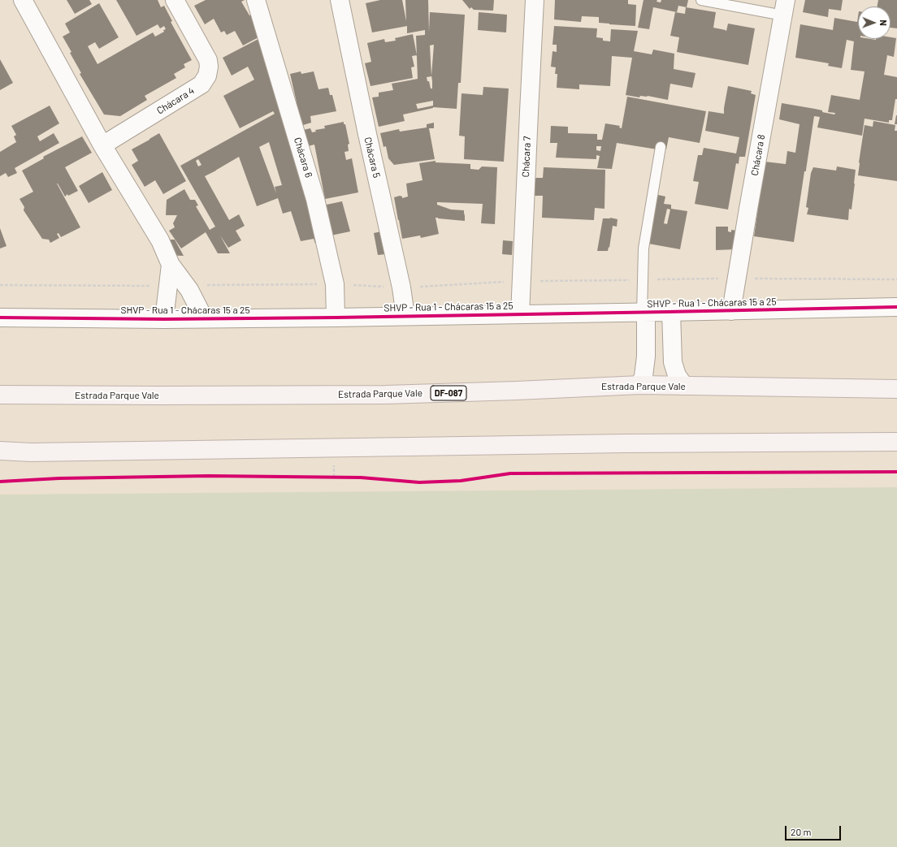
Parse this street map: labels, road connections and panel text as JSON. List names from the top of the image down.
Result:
{
  "streets": {
    "main road": ["Estrada Parque Vale", "DF-087"],
    "street": [
      "Chácara 4",
      "Chácara 8",
      "Chácara 7",
      "Chácara 6",
      "Chácara 5",
      "SHVP - Rua 1 - Chácaras 15 a 25"
    ]
  },
  "crossings": [
    ["Chácara 8", "SHVP - Rua 1 - Chácaras 15 a 25"],
    ["Chácara 7", "SHVP - Rua 1 - Chácaras 15 a 25"],
    ["Chácara 6", "SHVP - Rua 1 - Chácaras 15 a 25"],
    ["Chácara 5", "SHVP - Rua 1 - Chácaras 15 a 25"]
  ],
  "scale_bar": "20 m",
  "north": "right"
}
